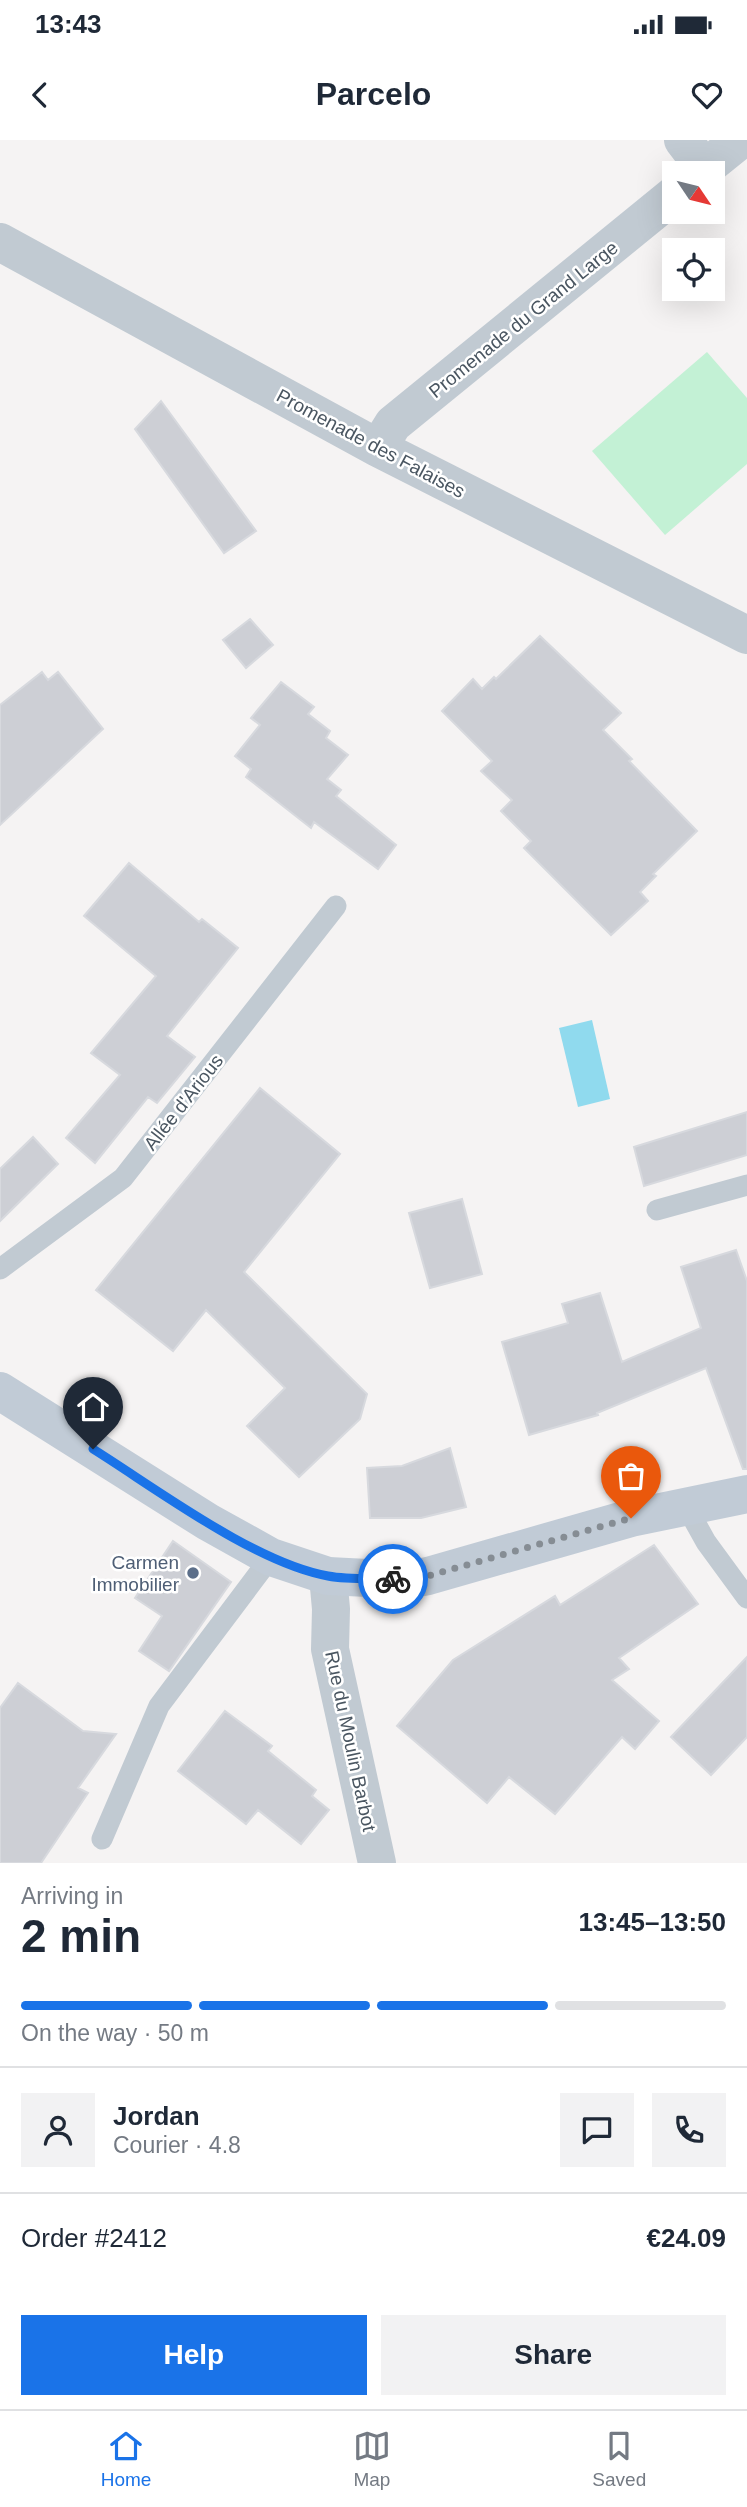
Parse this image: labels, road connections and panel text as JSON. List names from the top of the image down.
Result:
{
  "streets": {
    "street": ["Promenade du Grand Large", "Promenade des Falaises", "Rue du Moulin Barbot"],
    "lane": ["Allée d'Arious"]
  },
  "crossings": [
    ["Promenade du Grand Large", "Promenade des Falaises"]
  ],
  "places": ["Carmen Immobilier"],
  "north": "bottom right",
  "page": {
    "status": "13:43",
    "header": "Parcelo",
    "heading": ["2 min", "Arriving in", "13:45–13:50"],
    "panel": [
      "Jordan",
      "Courier · 4.8",
      "Order #2412",
      "€24.09"
    ],
    "bar": "On the way · 50 m",
    "buttons": ["Help", "Share"],
    "tabs": ["Home", "Map", "Saved"]
  }
}
